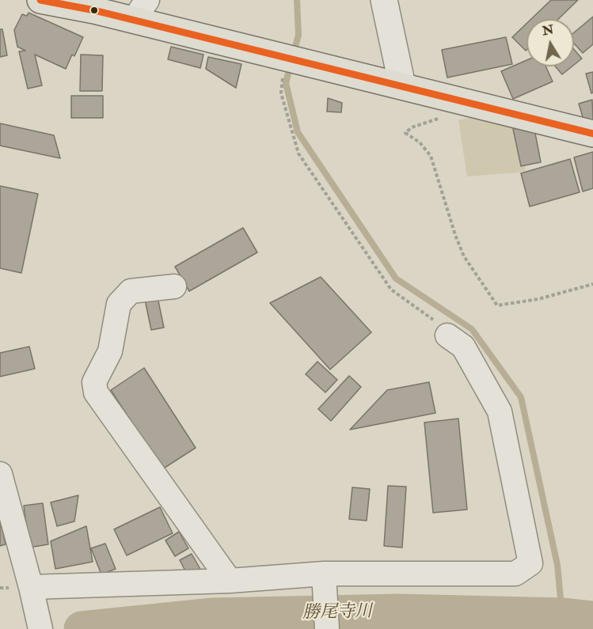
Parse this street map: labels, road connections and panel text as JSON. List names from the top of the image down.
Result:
{
  "water": ["勝尾寺川"],
  "north": "top"
}
